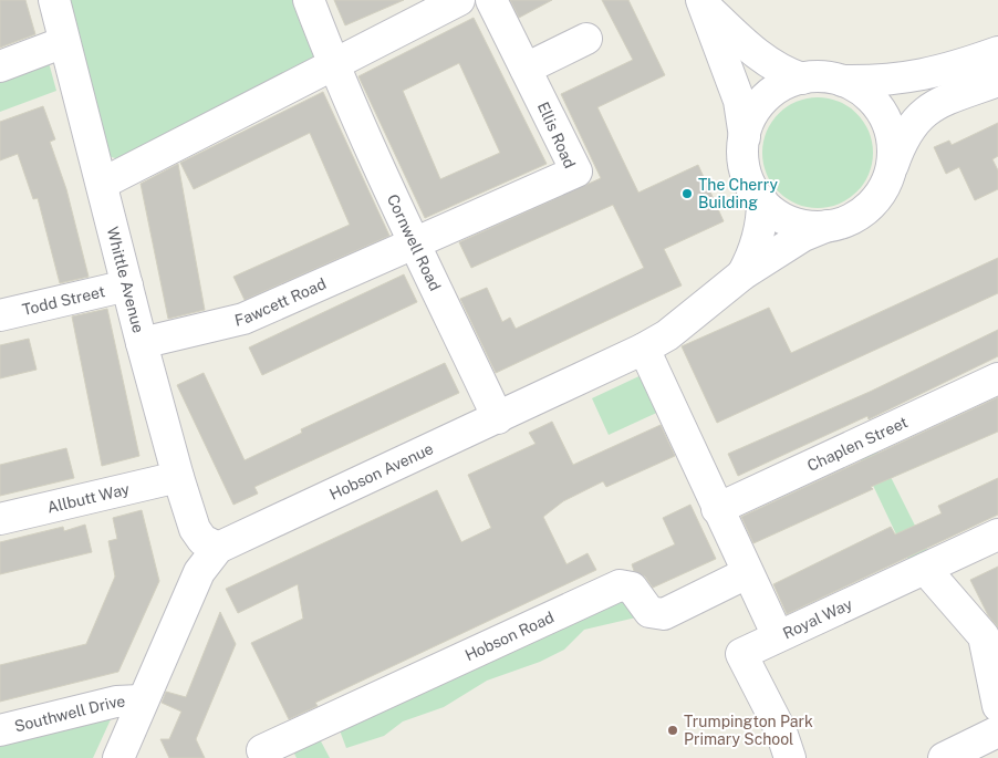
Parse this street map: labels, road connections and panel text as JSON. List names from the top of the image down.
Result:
{
  "streets": {
    "street": [
      "Ellis Road",
      "Cornwell Road",
      "Whittle Avenue",
      "Todd Street",
      "Fawcett Road",
      "Chaplen Street",
      "Hobson Avenue",
      "Allbutt Way",
      "Royal Way",
      "Hobson Road",
      "Southwell Drive"
    ]
  },
  "crossings": [
    ["Ellis Road", "Cornwell Road"],
    ["Ellis Road", "Fawcett Road"],
    ["Cornwell Road", "Fawcett Road"],
    ["Cornwell Road", "Hobson Avenue"],
    ["Whittle Avenue", "Todd Street"],
    ["Whittle Avenue", "Fawcett Road"],
    ["Whittle Avenue", "Hobson Avenue"],
    ["Whittle Avenue", "Allbutt Way"],
    ["Hobson Avenue", "Southwell Drive"]
  ],
  "places": ["The Cherry Building", "Trumpington Park Primary School"]
}
